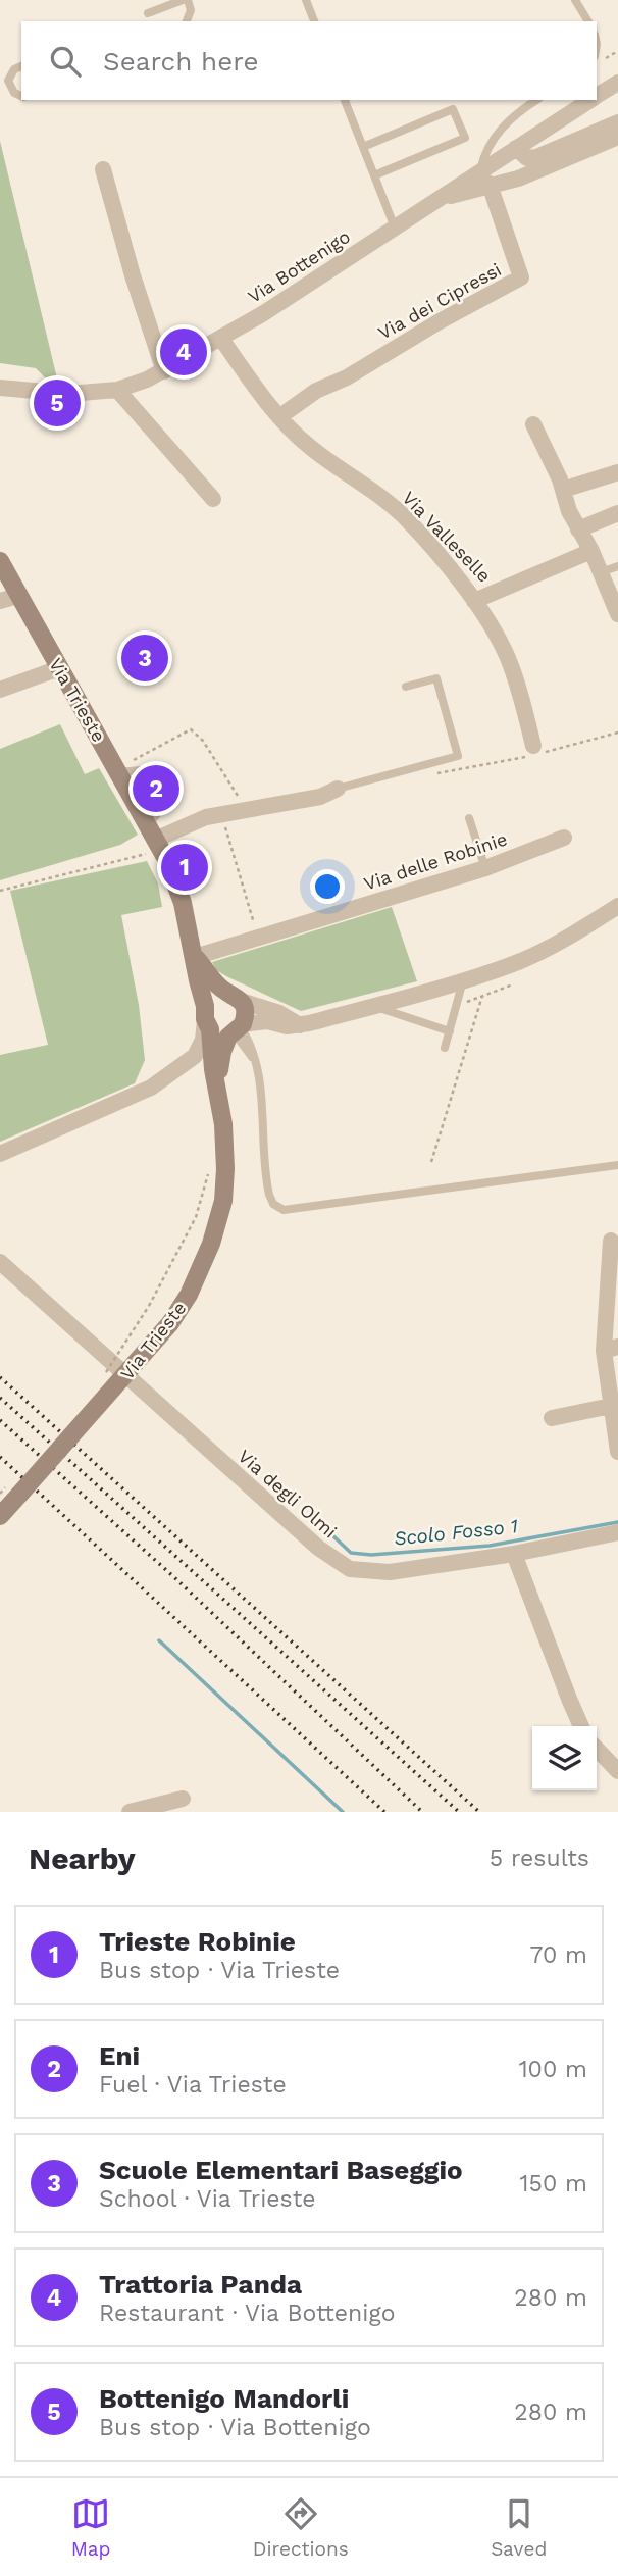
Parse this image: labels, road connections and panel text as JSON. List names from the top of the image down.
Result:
{
  "streets": {
    "street": [
      "Via Bottenigo",
      "Via dei Cipressi",
      "Via Valleselle",
      "Via Trieste",
      "Via delle Robinie",
      "Via degli Olmi"
    ]
  },
  "crossings": [
    ["Via Bottenigo", "Via dei Cipressi"],
    ["Via Bottenigo", "Via Valleselle"],
    ["Via dei Cipressi", "Via Valleselle"],
    ["Via Trieste", "Via delle Robinie"]
  ],
  "water": ["Scolo Fosso 1"],
  "page": {
    "search": "Search here",
    "pins": [
      "4",
      "5",
      "3",
      "2",
      "1"
    ],
    "heading": ["Nearby", "5 results"],
    "list": [
      {
        "mark": "1",
        "name": "Trieste Robinie",
        "note": "Bus stop · Via Trieste",
        "value": "70 m"
      },
      {
        "mark": "2",
        "name": "Eni",
        "note": "Fuel · Via Trieste",
        "value": "100 m"
      },
      {
        "mark": "3",
        "name": "Scuole Elementari Baseggio",
        "note": "School · Via Trieste",
        "value": "150 m"
      },
      {
        "mark": "4",
        "name": "Trattoria Panda",
        "note": "Restaurant · Via Bottenigo",
        "value": "280 m"
      },
      {
        "mark": "5",
        "name": "Bottenigo Mandorli",
        "note": "Bus stop · Via Bottenigo",
        "value": "280 m"
      }
    ],
    "nav": ["Map", "Directions", "Saved"]
  }
}
